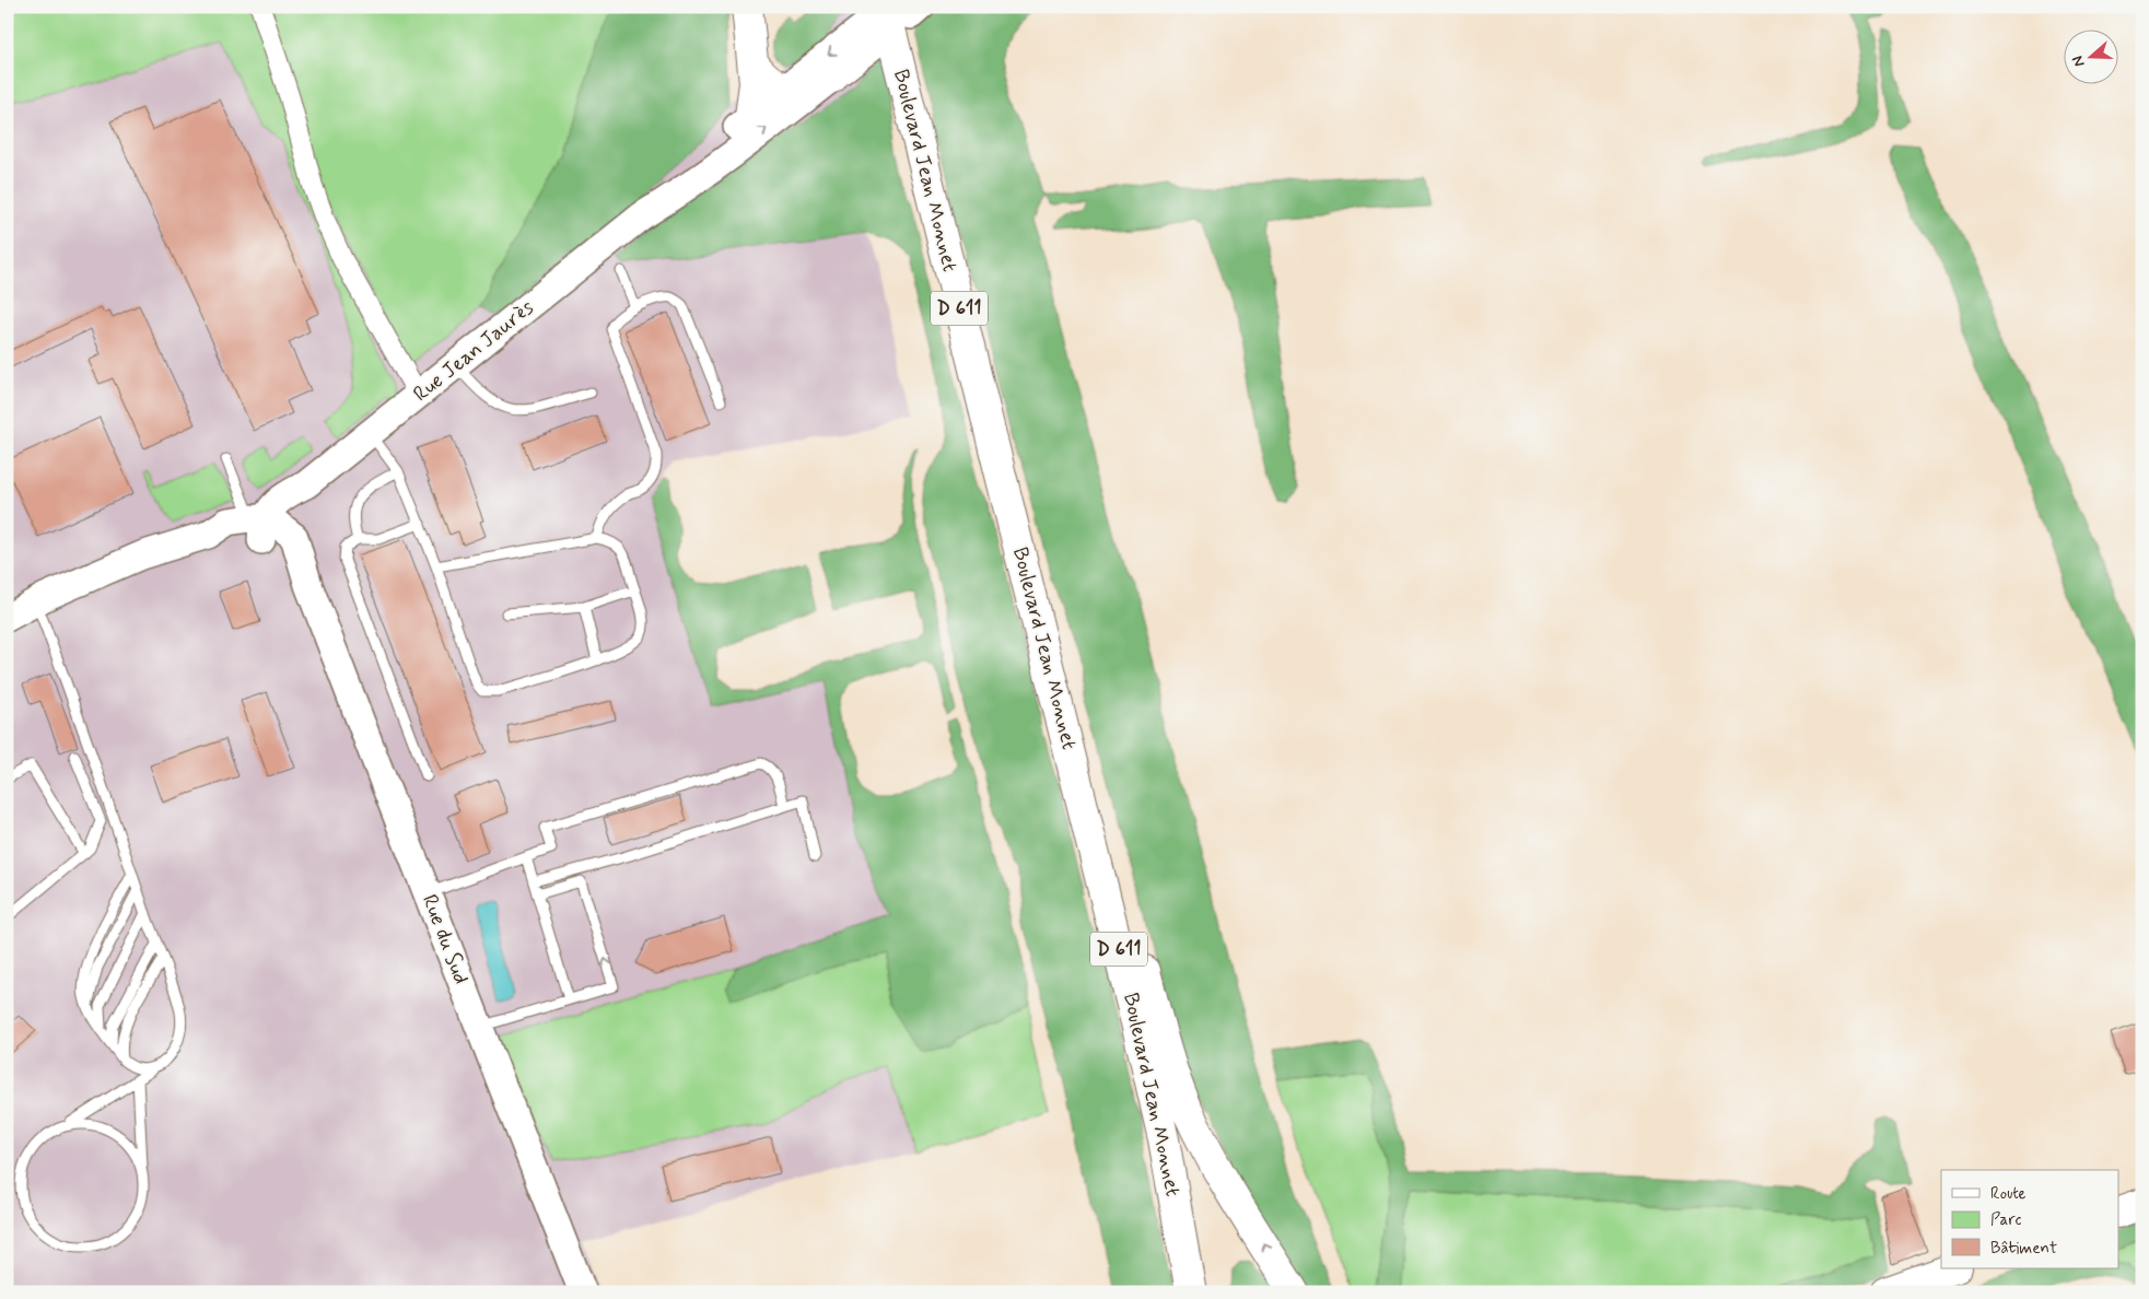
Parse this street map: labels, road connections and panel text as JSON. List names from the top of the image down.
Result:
{
  "streets": {
    "main road": ["Boulevard Jean Monnet", "D 611"],
    "street": ["Rue Jean Jaurès", "Rue du Sud"]
  },
  "crossings": [
    ["Boulevard Jean Monnet", "Rue Jean Jaurès"],
    ["Rue Jean Jaurès", "Rue du Sud"]
  ],
  "legend": ["Route", "Parc", "Bâtiment"],
  "north": "left"
}
